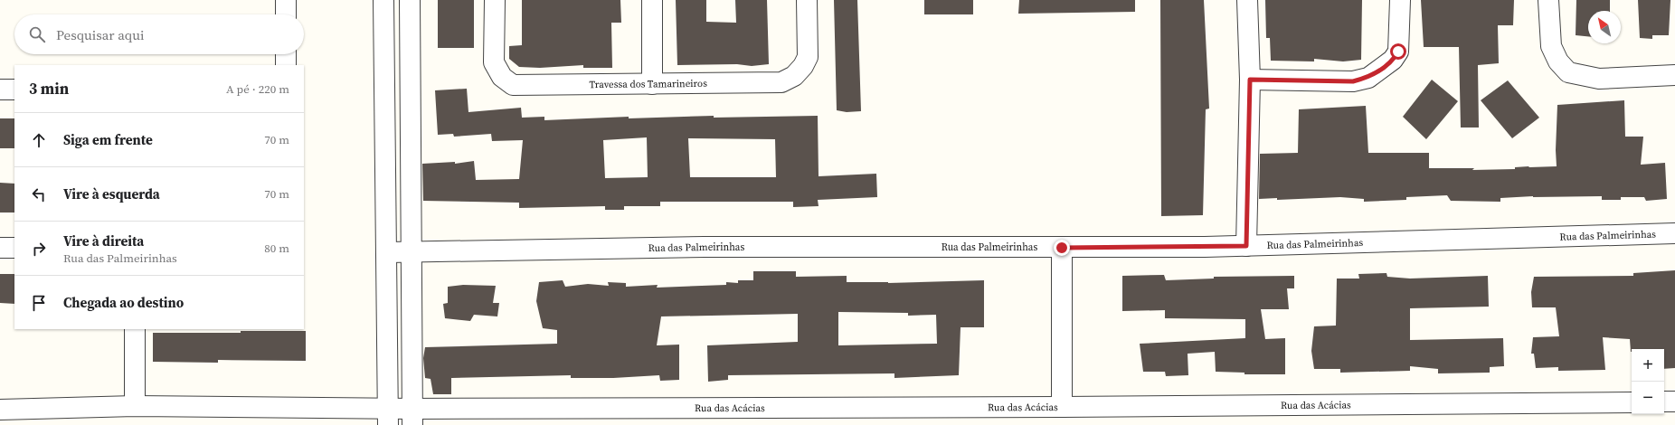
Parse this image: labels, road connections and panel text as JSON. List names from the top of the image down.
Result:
{
  "streets": {
    "street": ["Travessa dos Tamarineiros", "Rua das Palmeirinhas", "Rua das Acácias"]
  },
  "north": "top left",
  "page": {
    "search": "Pesquisar aqui",
    "heading": ["3 min", "A pé · 220 m"],
    "list": [
      ["Siga em frente", "70 m"],
      ["Vire à esquerda", "70 m"],
      ["Vire à direita", "Rua das Palmeirinhas", "80 m"],
      "Chegada ao destino"
    ],
    "map_buttons": ["+", "−"]
  }
}
